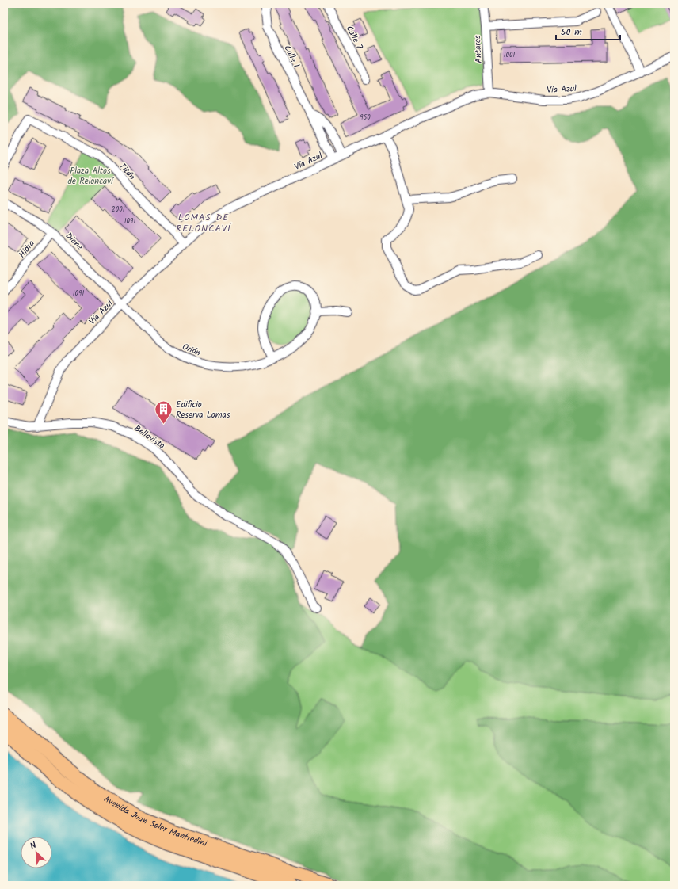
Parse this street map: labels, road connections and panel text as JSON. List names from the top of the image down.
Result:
{
  "streets": {
    "highway": ["Avenida Juan Soler Manfredini"],
    "street": [
      "Calle 7",
      "Antares",
      "Calle 1",
      "Vía Azul",
      "Titán",
      "Dione",
      "Hidra",
      "Orión",
      "Bellavista"
    ]
  },
  "crossings": [
    ["Antares", "Vía Azul"],
    ["Calle 1", "Vía Azul"],
    ["Vía Azul", "Titán"],
    ["Vía Azul", "Dione"],
    ["Vía Azul", "Orión"],
    ["Vía Azul", "Bellavista"],
    ["Dione", "Hidra"],
    ["Dione", "Orión"]
  ],
  "districts": ["LOMAS DE RELONCAVÍ"],
  "parks": ["Plaza Altos de Reloncaví"],
  "places": {
    "building": ["Edificio Reserva Lomas"]
  },
  "house_numbers": [
    "1001",
    "950",
    "2001",
    "1091",
    "1091"
  ],
  "scale_bar": "50 m",
  "north": "top left"
}
